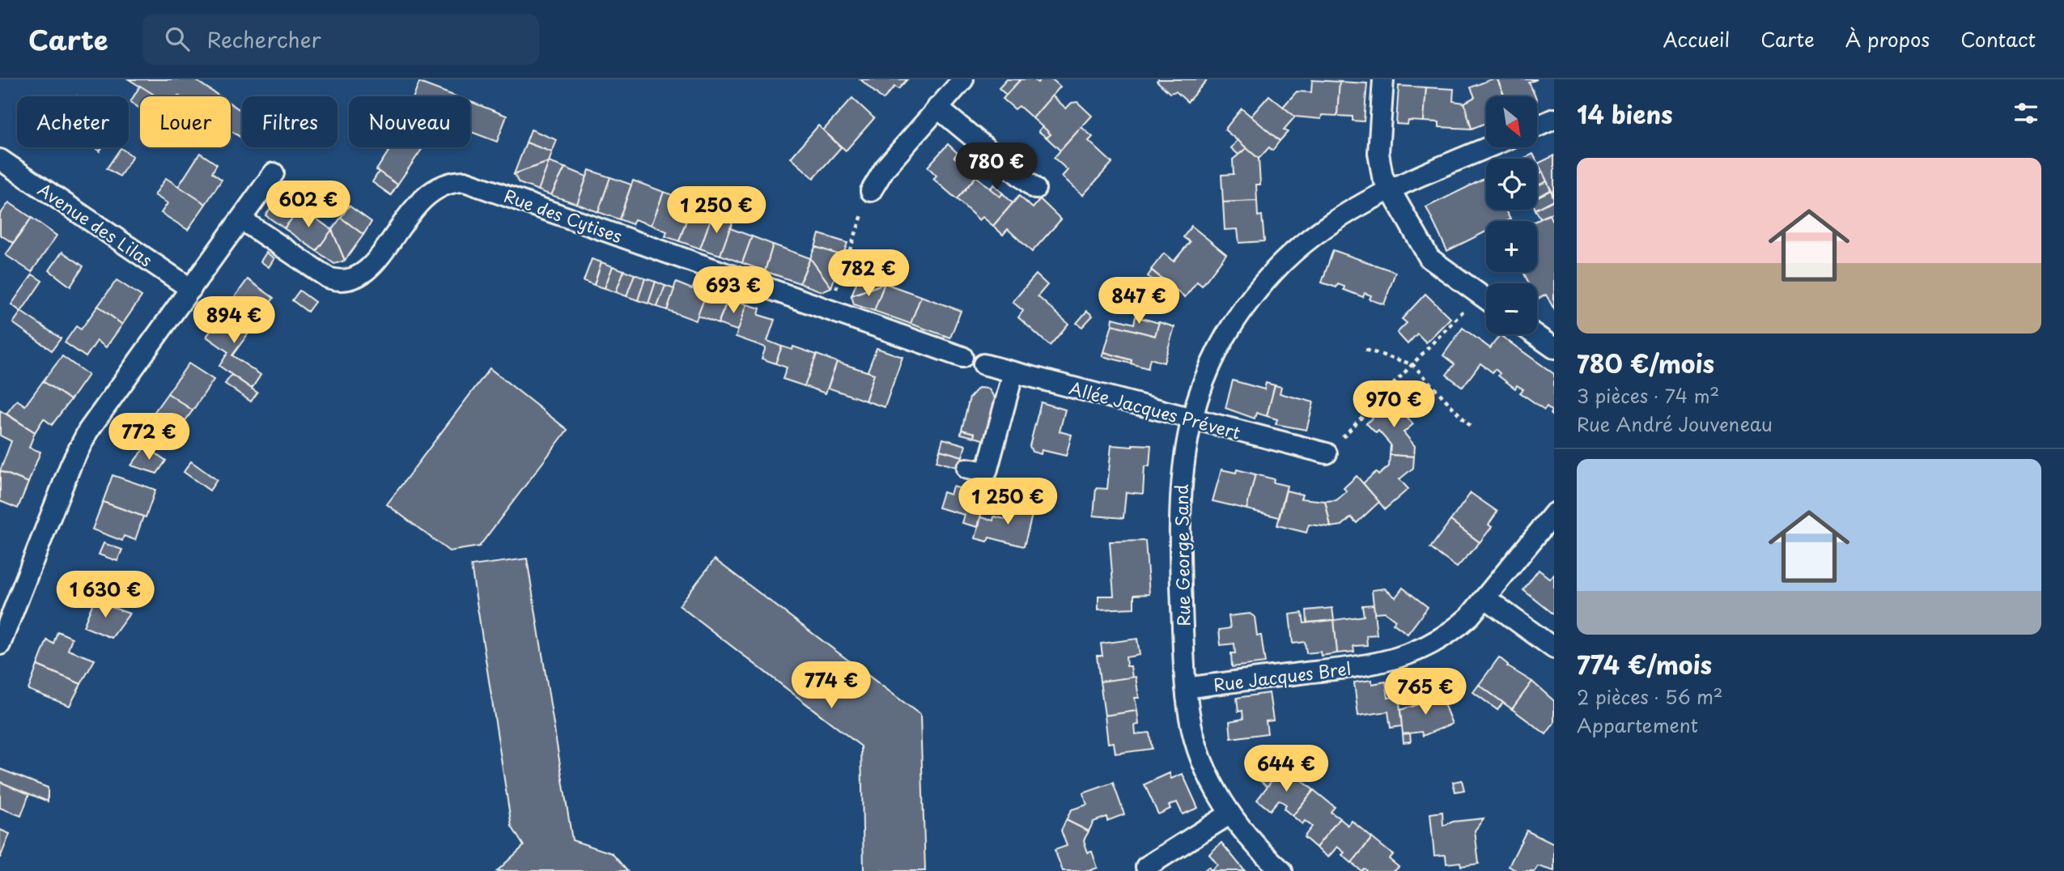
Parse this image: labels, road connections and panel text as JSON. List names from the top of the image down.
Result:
{
  "streets": {
    "street": [
      "Rue des Cytises",
      "Avenue des Lilas",
      "Allée Jacques Prévert",
      "Rue George Sand",
      "Rue Jacques Brel"
    ]
  },
  "crossings": [
    ["Allée Jacques Prévert", "Rue George Sand"],
    ["Rue George Sand", "Rue Jacques Brel"]
  ],
  "north": "bottom right",
  "page": {
    "header": "Carte",
    "search": "Rechercher",
    "nav": [
      "Accueil",
      "Carte",
      "À propos",
      "Contact"
    ],
    "heading": "14 biens",
    "map_buttons": ["+", "−"],
    "chip": [
      "Acheter",
      "Louer",
      "Filtres",
      "Nouveau"
    ],
    "price": [
      "780 €",
      "602 €",
      "1 250 €",
      "782 €",
      "693 €",
      "847 €",
      "894 €",
      "970 €",
      "772 €",
      "1 250 €",
      "1 630 €",
      "774 €",
      "765 €",
      "644 €"
    ],
    "list": [
      {
        "name": "780 €/mois",
        "note": "3 pièces · 74 m² · Rue André Jouveneau"
      },
      {
        "name": "774 €/mois",
        "note": "2 pièces · 56 m² · Appartement"
      }
    ]
  }
}
